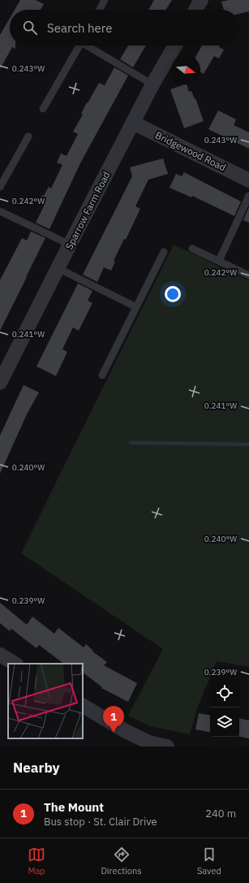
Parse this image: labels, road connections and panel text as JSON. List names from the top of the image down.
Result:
{
  "streets": {
    "street": ["Bridgewood Road", "Sparrow Farm Road"]
  },
  "crossings": [
    ["Bridgewood Road", "Sparrow Farm Road"]
  ],
  "north": "right",
  "page": {
    "search": "Search here",
    "pins": "1",
    "heading": "Nearby",
    "list": [
      {
        "mark": "1",
        "name": "The Mount",
        "note": "Bus stop · St. Clair Drive",
        "value": "240 m"
      }
    ],
    "nav": ["Map", "Directions", "Saved"]
  },
  "coordinates": [
    "0.243°W",
    "0.242°W",
    "0.241°W",
    "0.240°W",
    "0.239°W"
  ]
}
